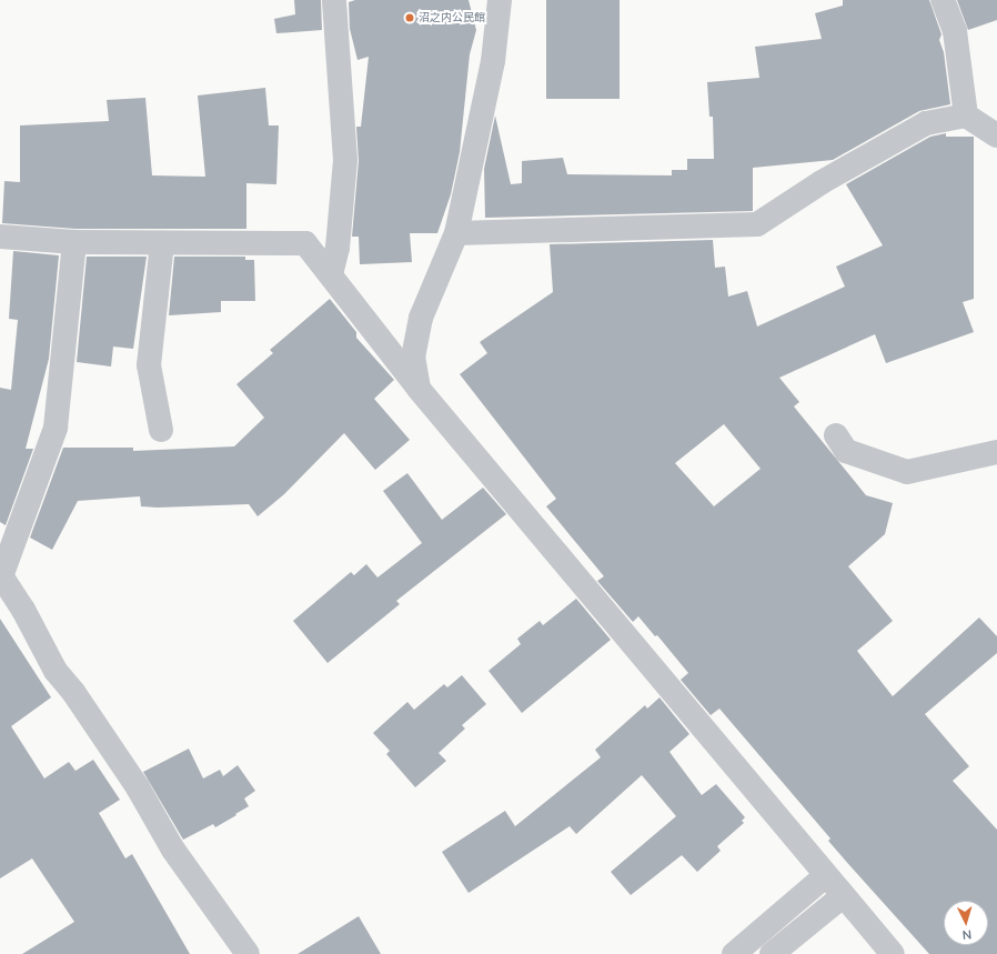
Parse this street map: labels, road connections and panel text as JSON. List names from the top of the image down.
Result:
{
  "places": ["沼之内公民館"],
  "north": "bottom"
}
